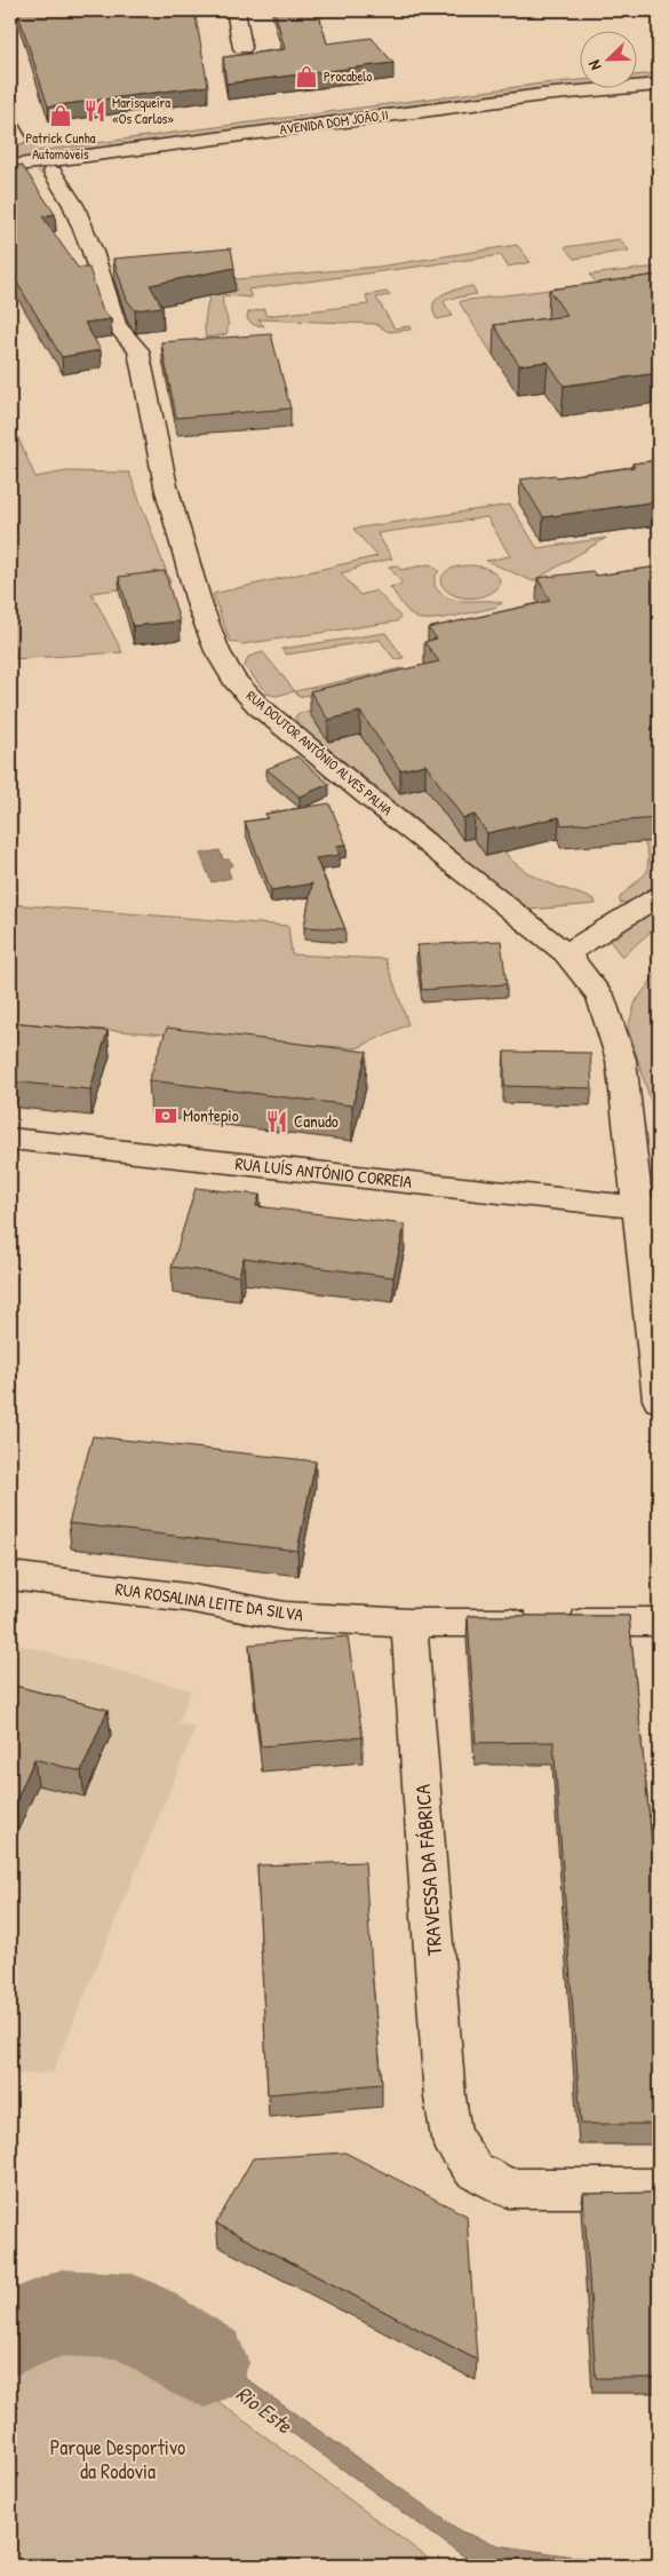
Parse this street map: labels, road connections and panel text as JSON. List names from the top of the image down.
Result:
{
  "streets": {
    "street": [
      "AVENIDA DOM JOÃO II",
      "RUA DOUTOR ANTÓNIO ALVES PALHA",
      "RUA LUÍS ANTÓNIO CORREIA",
      "RUA ROSALINA LEITE DA SILVA",
      "TRAVESSA DA FÁBRICA"
    ]
  },
  "crossings": [
    ["RUA DOUTOR ANTÓNIO ALVES PALHA", "RUA LUÍS ANTÓNIO CORREIA"],
    ["RUA ROSALINA LEITE DA SILVA", "TRAVESSA DA FÁBRICA"]
  ],
  "water": ["Rio Este"],
  "parks": ["Parque Desportivo da Rodovia"],
  "places": {
    "shop": ["Procabelo", "Patrick Cunha Automóveis"],
    "restaurant": ["Marisqueira «Os Carlos»", "Canudo"],
    "bank": ["Montepio"]
  },
  "north": "bottom left"
}
